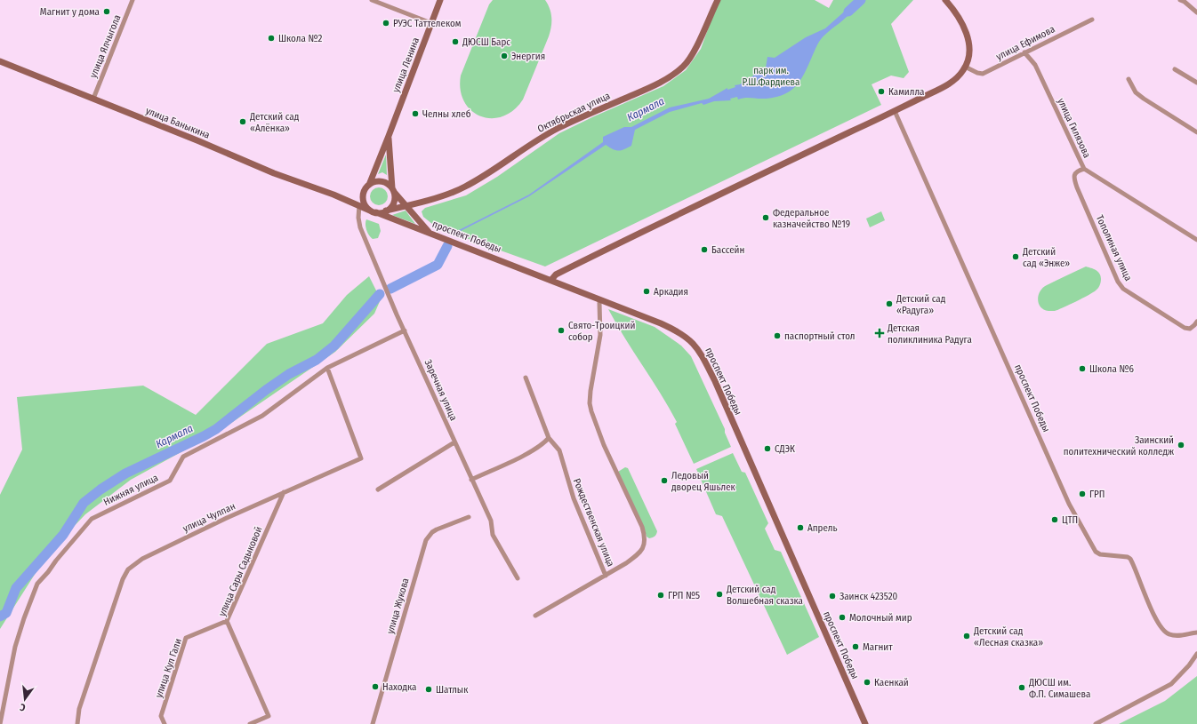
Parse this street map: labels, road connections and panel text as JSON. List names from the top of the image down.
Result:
{
  "streets": {
    "main road": [
      "улица Ленина",
      "Октябрьская улица",
      "улица Баныкина",
      "проспект Победы"
    ],
    "street": [
      "улица Ефимова",
      "улица Ялчыгола",
      "улица Гилязова",
      "Тополиная улица",
      "Заречная улица",
      "Нижняя улица",
      "улица Чулпан",
      "Рождественская улица",
      "улица Сары Садыковой",
      "улица Жукова",
      "улица Кул Гали"
    ]
  },
  "crossings": [
    ["улица Ефимова", "улица Гилязова"],
    ["улица Ялчыгола", "улица Баныкина"],
    ["улица Ленина", "Октябрьская улица"],
    ["улица Ленина", "проспект Победы"],
    ["Октябрьская улица", "проспект Победы"],
    ["улица Баныкина", "проспект Победы"],
    ["улица Баныкина", "Заречная улица"],
    ["улица Гилязова", "Тополиная улица"],
    ["проспект Победы", "Заречная улица"],
    ["Заречная улица", "Нижняя улица"],
    ["Нижняя улица", "улица Чулпан"],
    ["улица Чулпан", "улица Сары Садыковой"],
    ["улица Сары Садыковой", "улица Кул Гали"]
  ],
  "water": ["Кармала"],
  "parks": ["парк им. Р.Ш.Фардиева"],
  "places": {
    "other": [
      "Магнит у дома",
      "РУЭС Таттелеком",
      "Школа №2",
      "ДЮСШ Барс",
      "Энергия",
      "Камилла",
      "Челны хлеб",
      "Детский сад «Алёнка»",
      "Федеральное казначейство №19",
      "Бассейн",
      "Детский сад «Энже»",
      "Аркадия",
      "Детский сад «Радуга»",
      "Свято-Троицкий собор",
      "паспортный стол",
      "Школа №6",
      "Заинский политехнический колледж",
      "СДЭК",
      "Ледовый дворец Яшьлек",
      "ГРП",
      "ЦТП",
      "Апрель",
      "Детский сад Волшебная сказка",
      "ГРП №5",
      "Заинск 423520",
      "Молочный мир",
      "Детский сад «Лесная сказка»",
      "Магнит",
      "Каенкай",
      "Находка",
      "ДЮСШ им. Ф.П. Симашева",
      "Шатлык"
    ],
    "health": ["Детская поликлиника Радуга"]
  },
  "north": "bottom"
}
